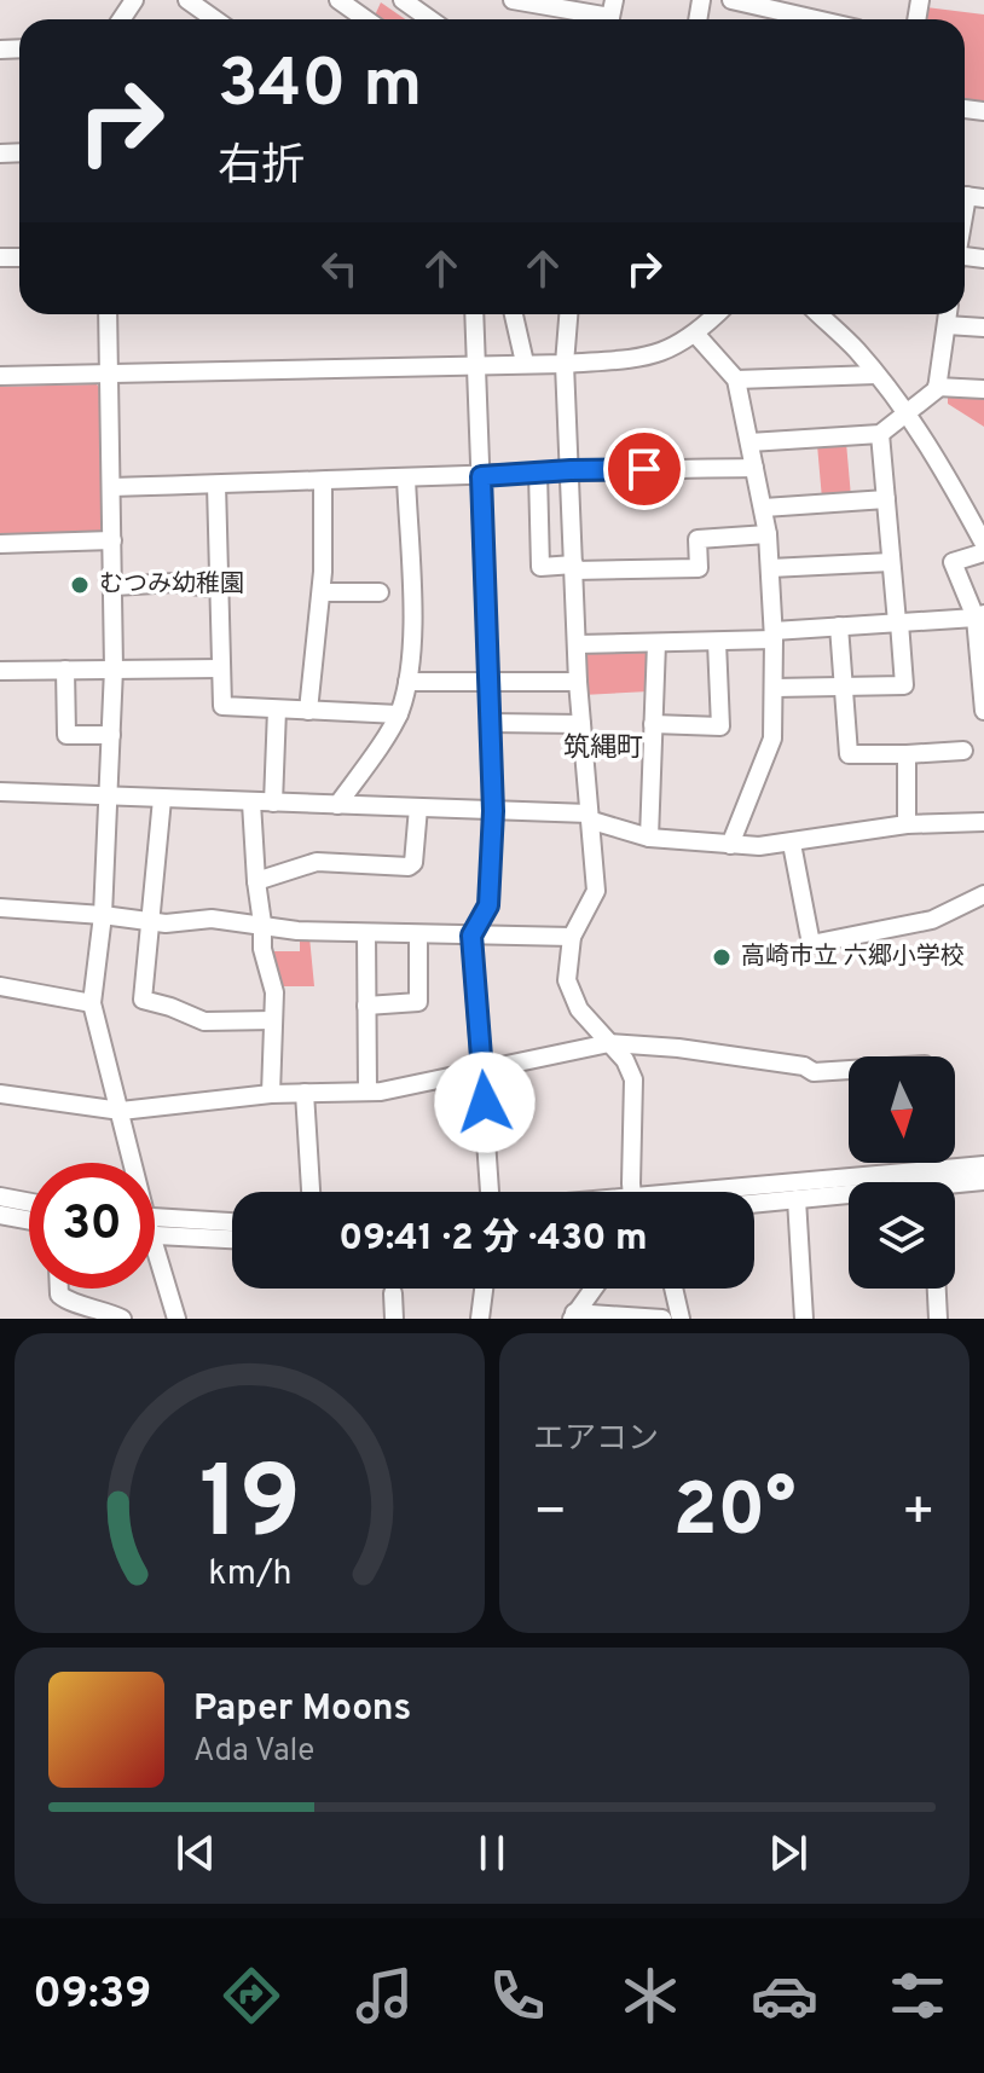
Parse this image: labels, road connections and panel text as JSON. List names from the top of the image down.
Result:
{
  "districts": ["筑縄町"],
  "places": ["むつみ幼稚園", "高崎市立 六郷小学校"],
  "north": "bottom",
  "page": {
    "turn": ["340 m", "右折"],
    "limit": "30",
    "trip": "09:41 · 2 分 · 430 m",
    "tile": "エアコン",
    "heat": ["−", "20°", "+"],
    "song": ["Paper Moons", "Ada Vale"],
    "tabs": "09:39",
    "gauge": ["19", "km/h"]
  }
}
